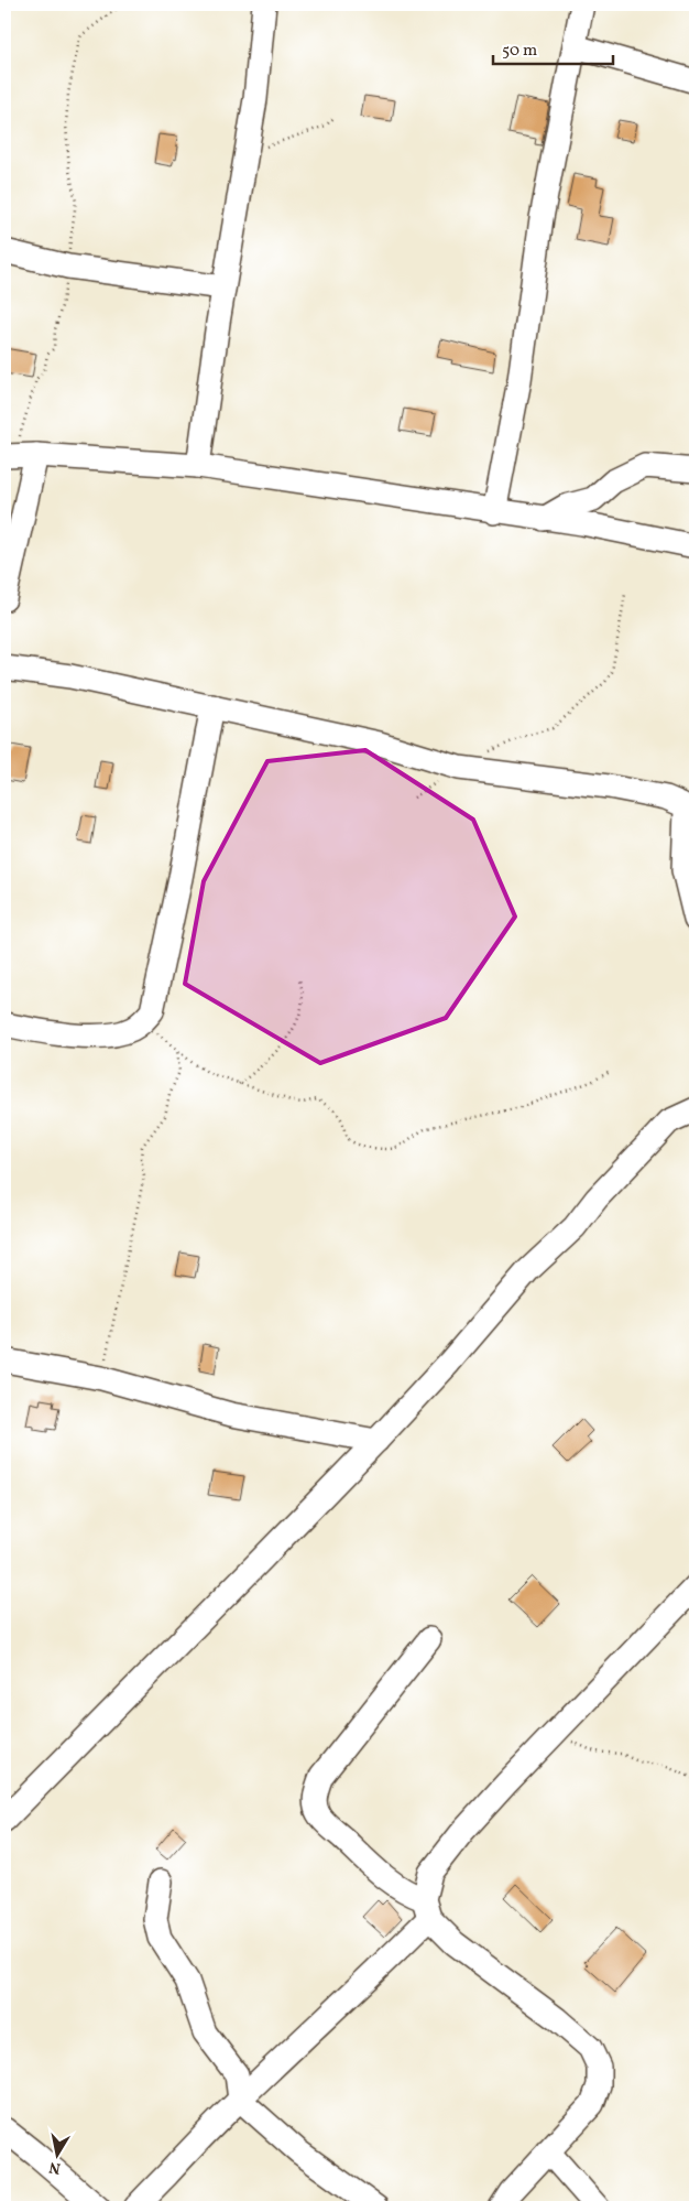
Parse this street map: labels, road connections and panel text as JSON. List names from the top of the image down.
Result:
{
  "scale_bar": "50 m",
  "north": "bottom"
}
